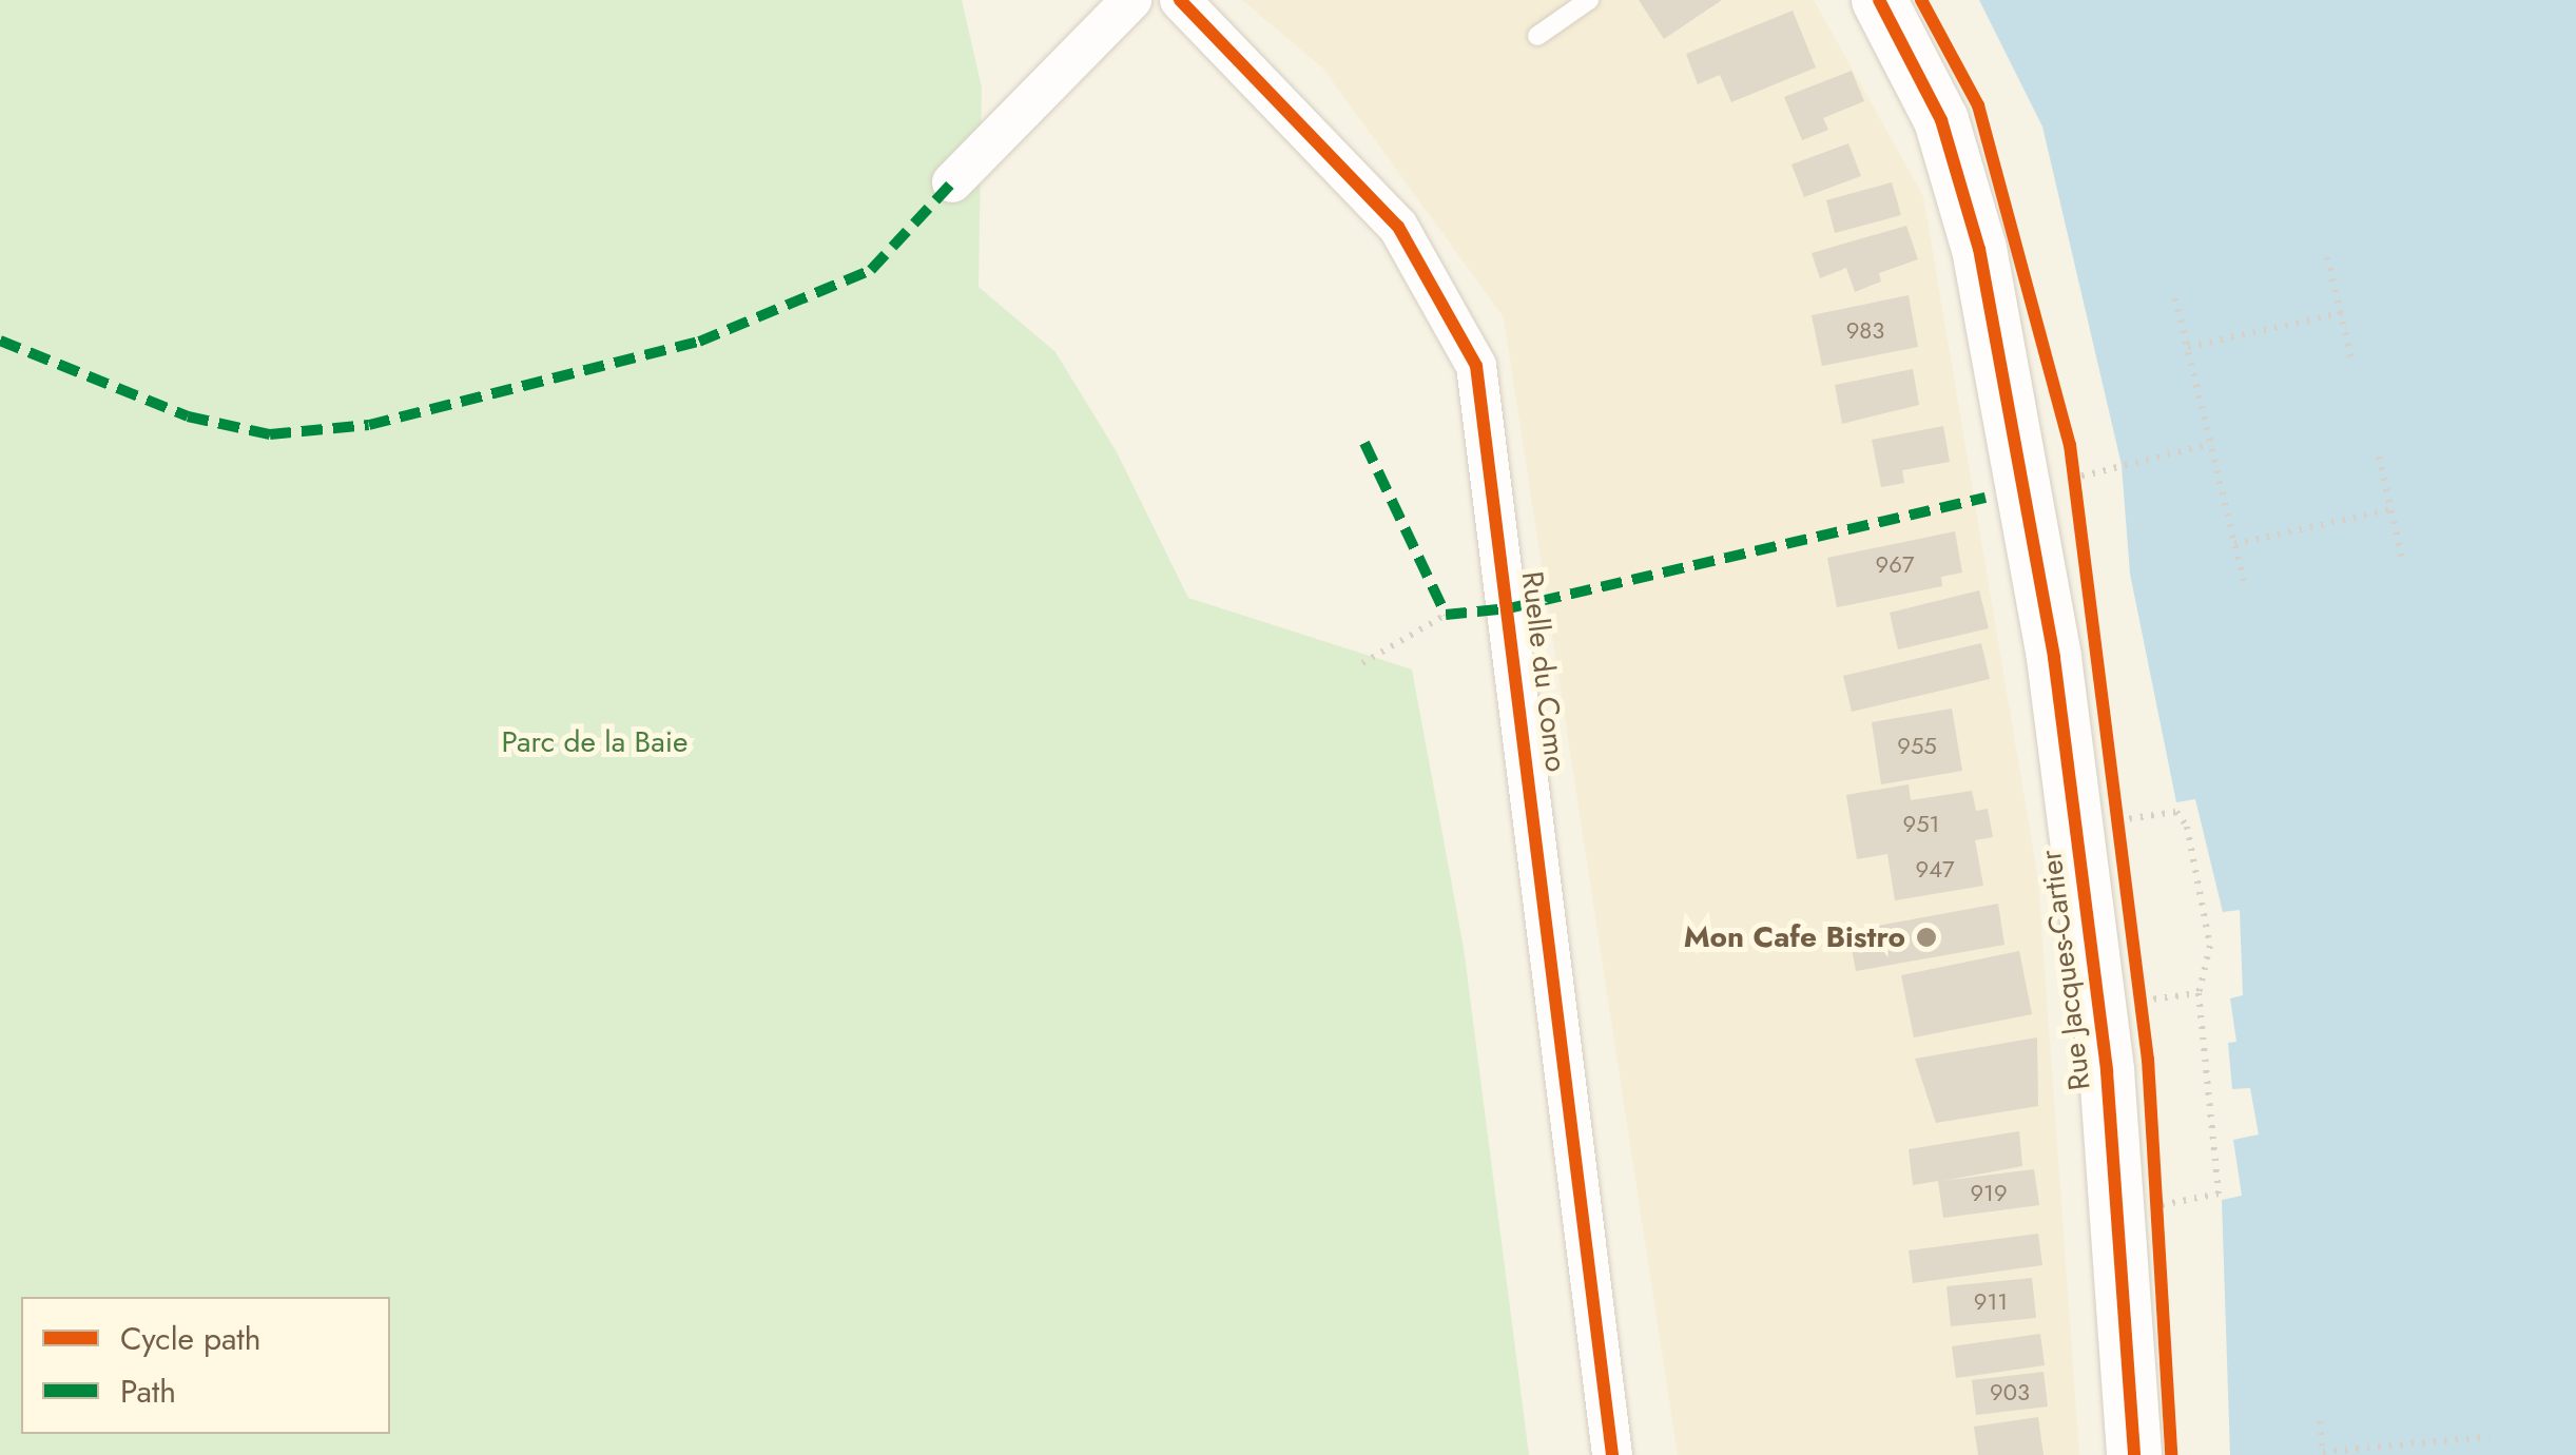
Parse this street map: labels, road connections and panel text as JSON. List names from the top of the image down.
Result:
{
  "streets": {
    "street": ["Ruelle du Como", "Rue Jacques-Cartier"]
  },
  "parks": ["Parc de la Baie"],
  "places": ["Mon Cafe Bistro"],
  "house_numbers": [
    "983",
    "967",
    "955",
    "951",
    "947",
    "919",
    "911",
    "903"
  ],
  "legend": ["Cycle path", "Path"]
}
